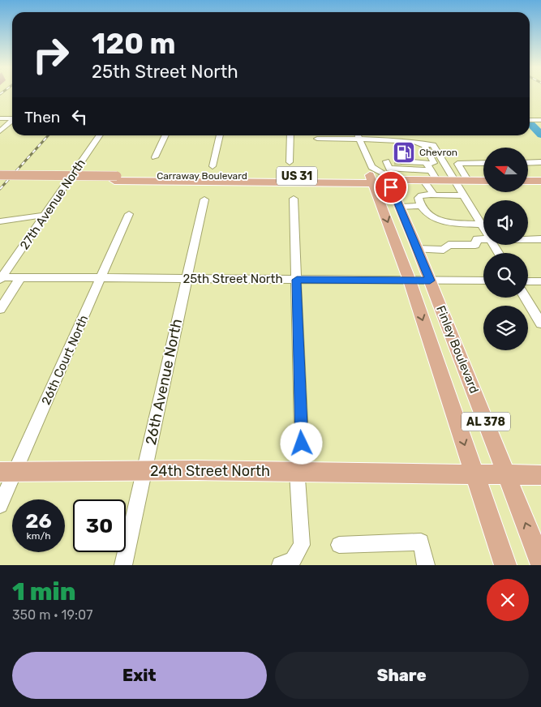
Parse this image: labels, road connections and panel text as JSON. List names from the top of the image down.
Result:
{
  "streets": {
    "main road": [
      "Carraway Boulevard",
      "US 31",
      "Finley Boulevard",
      "AL 378",
      "24th Street North"
    ],
    "street": [
      "27th Avenue North",
      "25th Street North",
      "26th Court North",
      "26th Avenue North"
    ]
  },
  "crossings": [
    ["Carraway Boulevard", "Finley Boulevard"],
    ["27th Avenue North", "25th Street North"],
    ["25th Street North", "Finley Boulevard"],
    ["25th Street North", "26th Court North"],
    ["25th Street North", "26th Avenue North"],
    ["Finley Boulevard", "24th Street North"],
    ["26th Court North", "24th Street North"],
    ["26th Avenue North", "24th Street North"]
  ],
  "places": {
    "fuel station": ["Chevron"]
  },
  "north": "left",
  "page": {
    "turn": ["120 m", "25th Street North"],
    "then": "Then",
    "speed": "26 km/h",
    "limit": "30",
    "heading": ["1 min", "350 m · 19:07"],
    "buttons": ["Exit", "Share"]
  }
}
